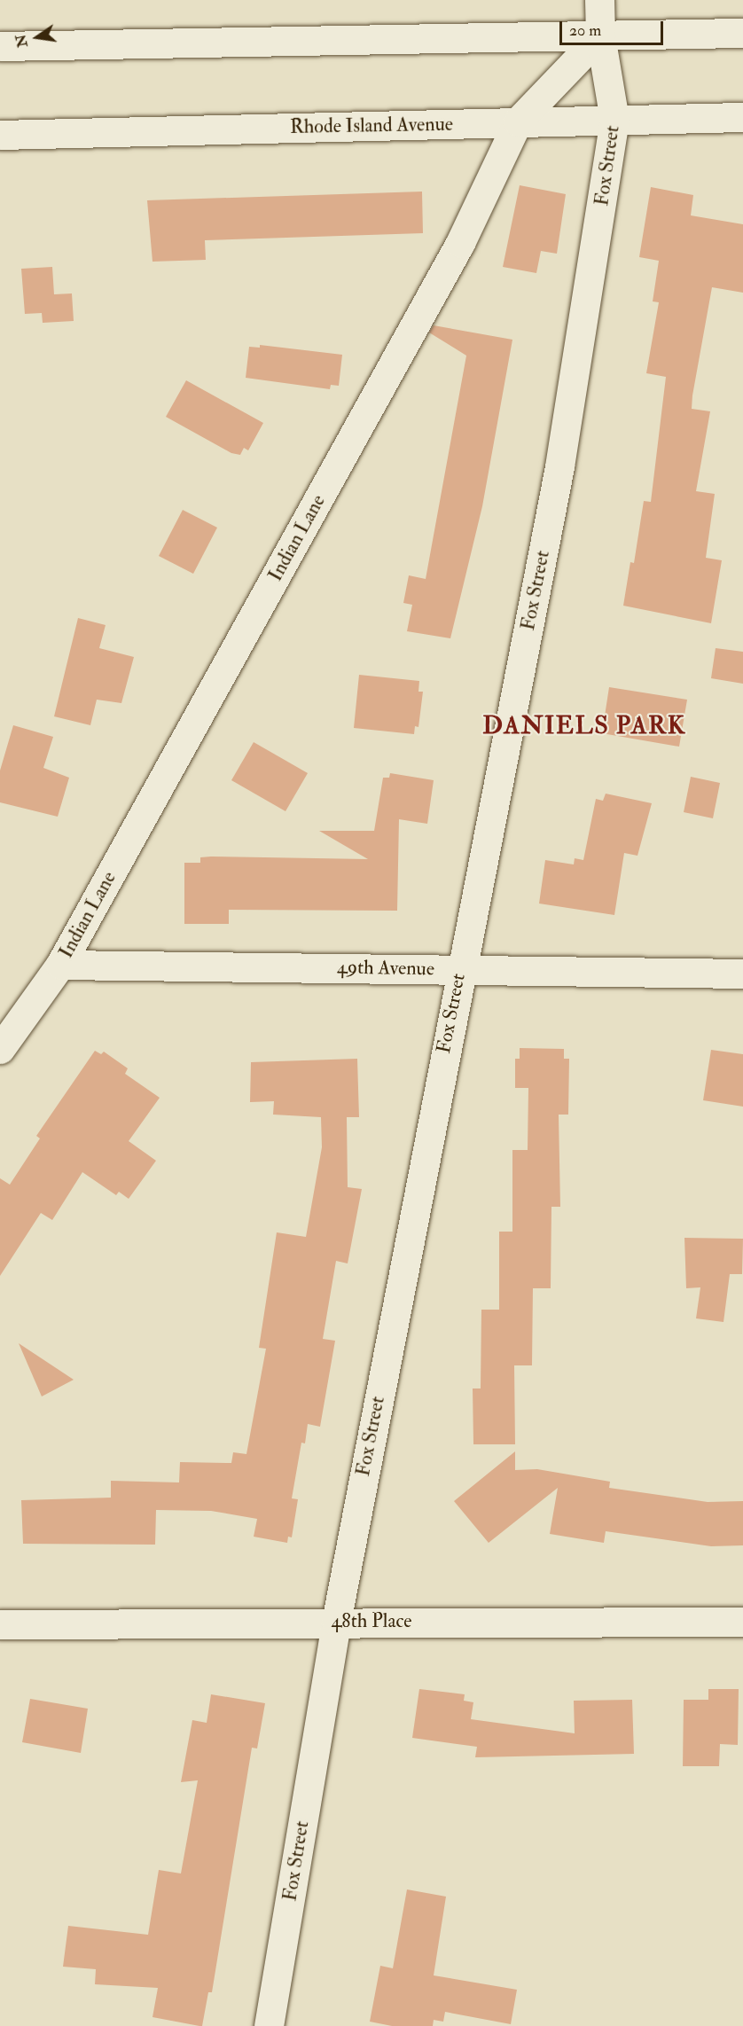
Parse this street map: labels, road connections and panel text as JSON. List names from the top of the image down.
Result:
{
  "streets": {
    "street": [
      "Rhode Island Avenue",
      "Fox Street",
      "Indian Lane",
      "49th Avenue",
      "48th Place"
    ]
  },
  "crossings": [
    ["Rhode Island Avenue", "Fox Street"],
    ["Rhode Island Avenue", "Indian Lane"],
    ["Fox Street", "Indian Lane"],
    ["Fox Street", "49th Avenue"],
    ["Fox Street", "48th Place"],
    ["Indian Lane", "49th Avenue"]
  ],
  "districts": ["DANIELS PARK"],
  "scale_bar": "20 m",
  "north": "left"
}
